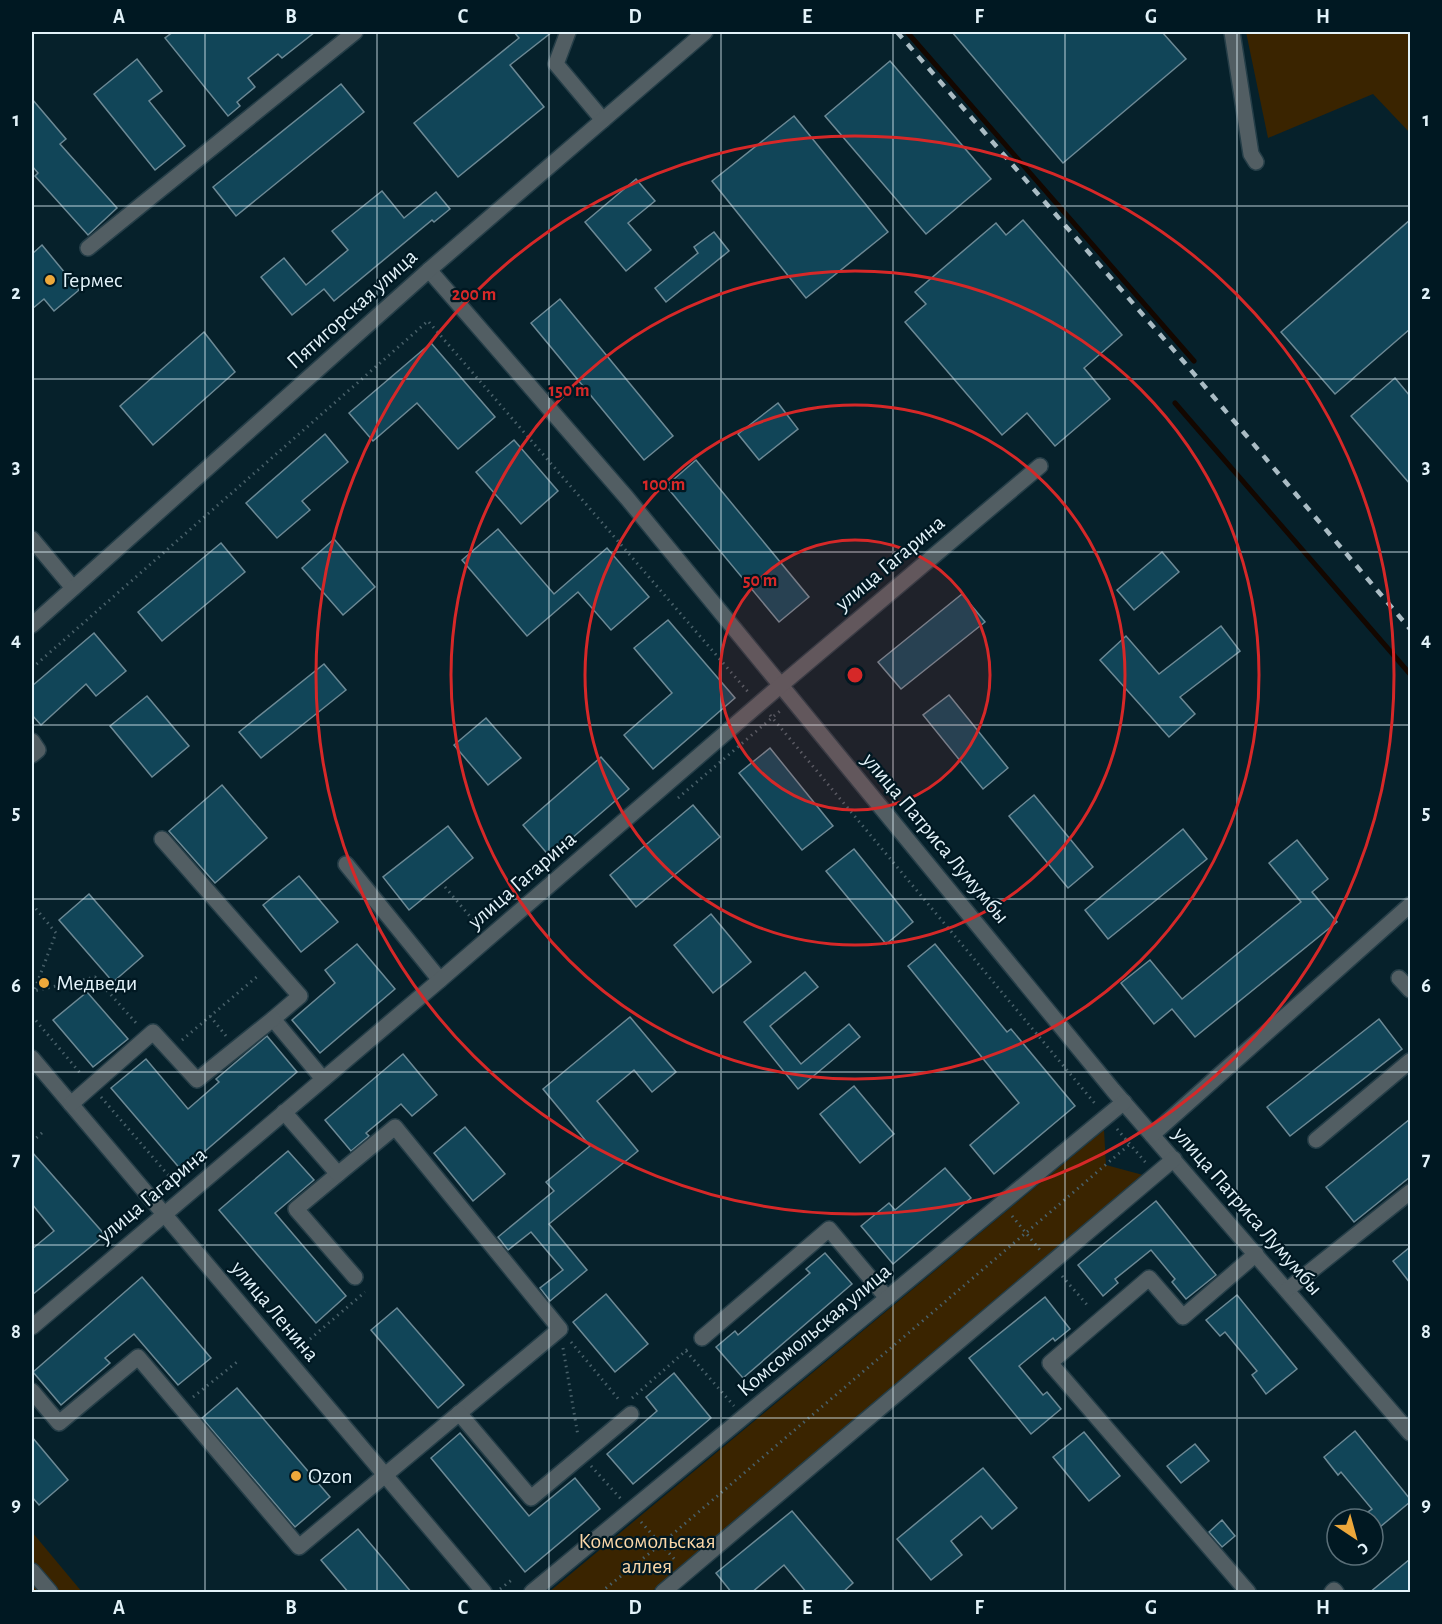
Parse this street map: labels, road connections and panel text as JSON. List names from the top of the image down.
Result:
{
  "streets": {
    "street": [
      "Пятигорская улица",
      "улица Гагарина",
      "улица Патриса Лумумбы",
      "улица Ленина",
      "Комсомольская улица"
    ]
  },
  "crossings": [
    ["Пятигорская улица", "улица Патриса Лумумбы"],
    ["улица Гагарина", "улица Патриса Лумумбы"],
    ["улица Гагарина", "улица Ленина"],
    ["улица Патриса Лумумбы", "Комсомольская улица"]
  ],
  "parks": ["Комсомольская аллея"],
  "places": ["Гермес", "Медведи", "Ozon"],
  "north": "bottom right",
  "grid": {
    "columns": [
      "A",
      "B",
      "C",
      "D",
      "E",
      "F",
      "G",
      "H"
    ],
    "rows": [
      "1",
      "2",
      "3",
      "4",
      "5",
      "6",
      "7",
      "8",
      "9"
    ]
  },
  "rings": [
    "200 m",
    "150 m",
    "100 m",
    "50 m"
  ]
}
